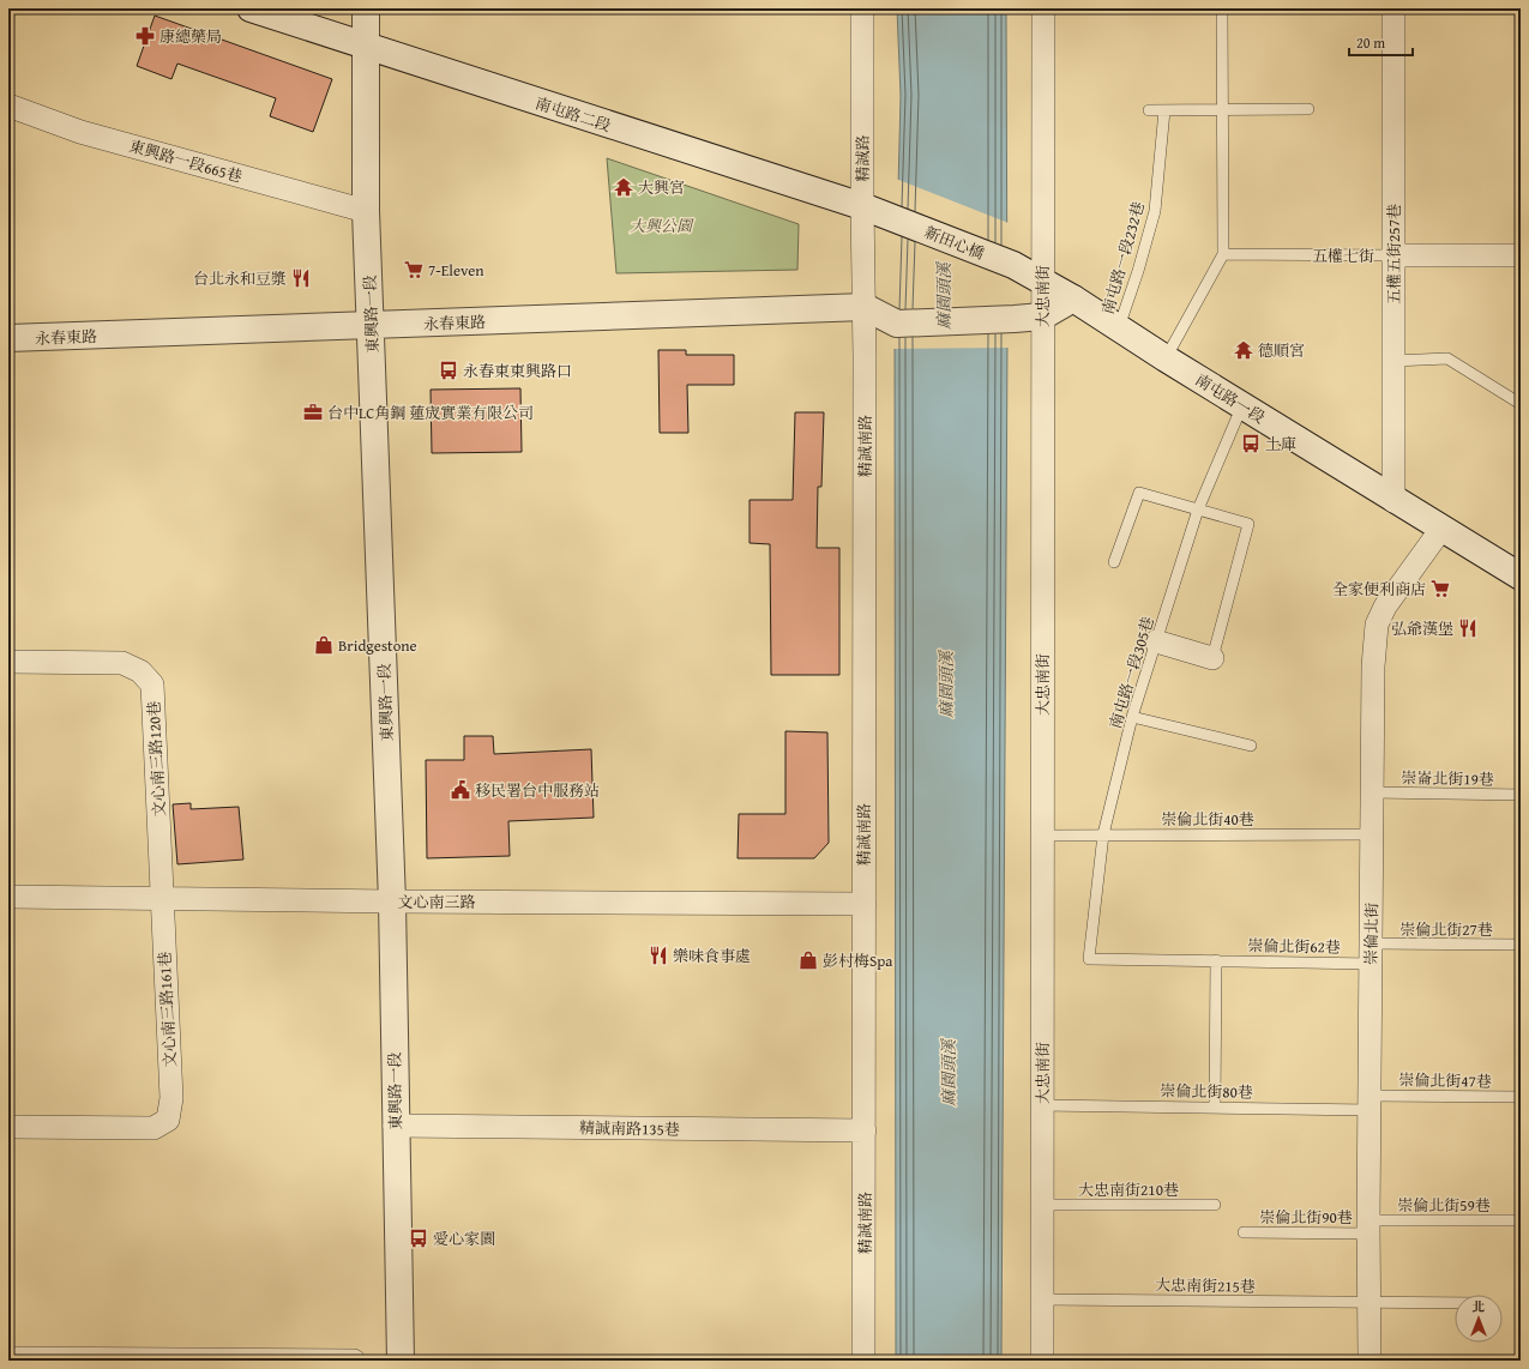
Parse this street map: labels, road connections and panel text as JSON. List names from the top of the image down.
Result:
{
  "streets": {
    "street": [
      "南屯路二段",
      "精誠路",
      "東興路一段665巷",
      "新田心橋",
      "五權五街257巷",
      "五權七街",
      "大忠南街",
      "東興路一段",
      "永春東路",
      "南屯路一段",
      "精誠南路",
      "文心南三路120巷",
      "文心南三路",
      "崇倫北街",
      "文心南三路161巷",
      "精誠南路135巷"
    ],
    "lane": [
      "南屯路一段232巷",
      "南屯路一段305巷",
      "崇崙北街19巷",
      "崇倫北街40巷",
      "崇倫北街27巷",
      "崇倫北街62巷",
      "崇倫北街47巷",
      "崇倫北街80巷",
      "大忠南街210巷",
      "崇倫北街59巷",
      "崇倫北街90巷",
      "大忠南街215巷"
    ]
  },
  "crossings": [
    ["南屯路二段", "精誠路"],
    ["南屯路二段", "新田心橋"],
    ["南屯路二段", "東興路一段"],
    ["精誠路", "永春東路"],
    ["精誠路", "精誠南路"],
    ["東興路一段665巷", "東興路一段"],
    ["新田心橋", "南屯路一段"],
    ["五權五街257巷", "五權七街"],
    ["五權五街257巷", "南屯路一段"],
    ["南屯路一段232巷", "南屯路一段"],
    ["大忠南街", "永春東路"],
    ["大忠南街", "南屯路一段"],
    ["大忠南街", "崇倫北街40巷"],
    ["大忠南街", "崇倫北街80巷"],
    ["大忠南街", "大忠南街210巷"],
    ["大忠南街", "大忠南街215巷"],
    ["東興路一段", "永春東路"],
    ["東興路一段", "文心南三路"],
    ["東興路一段", "精誠南路135巷"],
    ["永春東路", "精誠南路"],
    ["南屯路一段", "南屯路一段305巷"],
    ["南屯路一段", "崇倫北街"],
    ["精誠南路", "文心南三路"],
    ["精誠南路", "精誠南路135巷"],
    ["南屯路一段305巷", "崇倫北街40巷"],
    ["南屯路一段305巷", "崇倫北街62巷"],
    ["文心南三路120巷", "文心南三路"],
    ["文心南三路120巷", "文心南三路161巷"],
    ["崇崙北街19巷", "崇倫北街"],
    ["崇倫北街40巷", "崇倫北街"],
    ["文心南三路", "文心南三路161巷"],
    ["崇倫北街27巷", "崇倫北街"],
    ["崇倫北街27巷", "崇倫北街62巷"],
    ["崇倫北街", "崇倫北街62巷"],
    ["崇倫北街", "崇倫北街47巷"],
    ["崇倫北街", "崇倫北街80巷"],
    ["崇倫北街", "崇倫北街59巷"],
    ["崇倫北街", "崇倫北街90巷"],
    ["崇倫北街", "大忠南街215巷"],
    ["崇倫北街47巷", "崇倫北街80巷"],
    ["崇倫北街59巷", "崇倫北街90巷"]
  ],
  "water": ["麻園頭溪"],
  "parks": ["大興公園"],
  "places": {
    "pharmacy": ["康總藥局"],
    "temple": ["大興宮", "德順宮"],
    "supermarket": ["7-Eleven", "全家便利商店"],
    "restaurant": ["台北永和豆漿", "弘爺漢堡", "樂味食事處"],
    "bus stop": ["永春東東興路口", "土庫", "愛心家園"],
    "office": ["台中LC角鋼 蓮宬實業有限公司"],
    "shop": ["Bridgestone", "彭村梅Spa"],
    "public building": ["移民署台中服務站"]
  },
  "scale_bar": "20 m",
  "north": "top"
}
